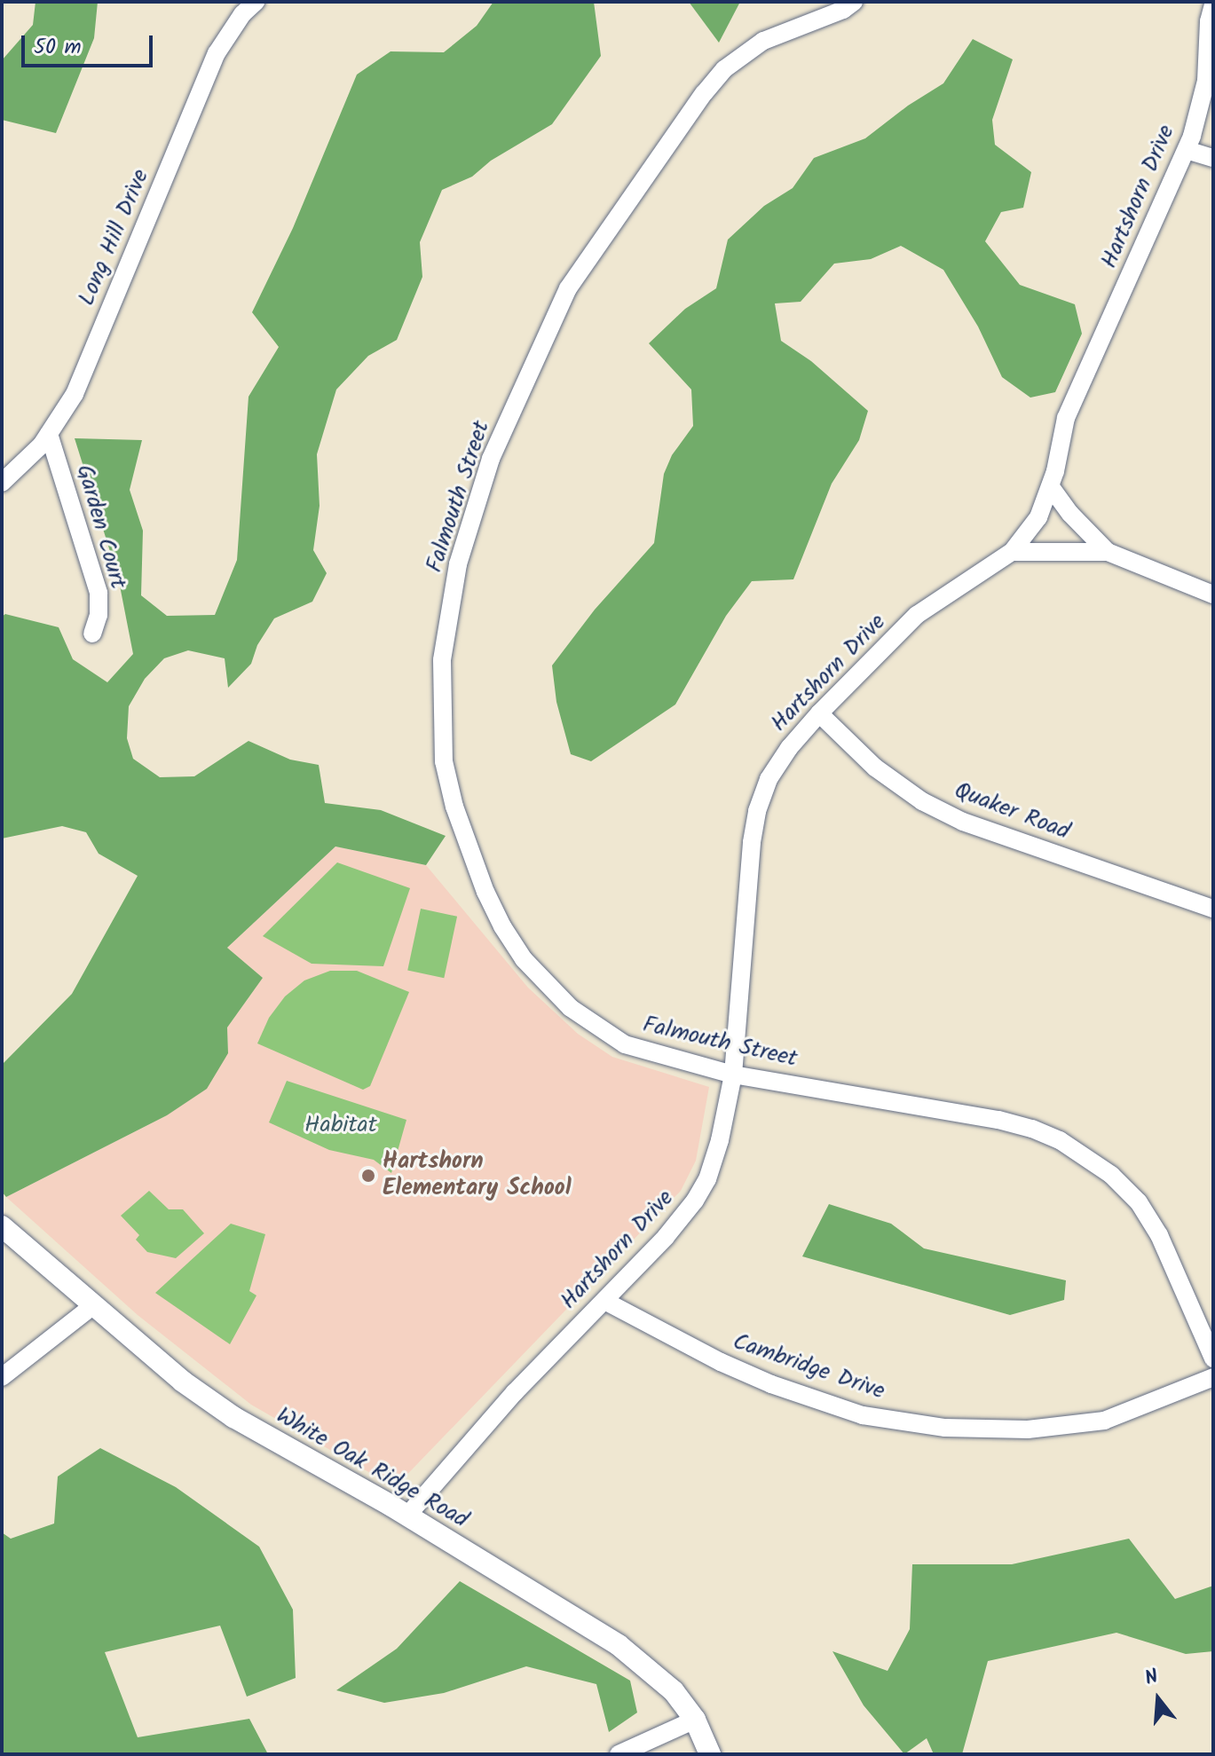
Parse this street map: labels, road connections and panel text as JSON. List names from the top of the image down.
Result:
{
  "streets": {
    "street": [
      "Hartshorn Drive",
      "Long Hill Drive",
      "Falmouth Street",
      "Garden Court",
      "Quaker Road",
      "Cambridge Drive",
      "White Oak Ridge Road"
    ]
  },
  "crossings": [
    ["Hartshorn Drive", "Falmouth Street"],
    ["Hartshorn Drive", "Quaker Road"],
    ["Hartshorn Drive", "Cambridge Drive"],
    ["Hartshorn Drive", "White Oak Ridge Road"],
    ["Long Hill Drive", "Garden Court"]
  ],
  "parks": ["Habitat"],
  "places": ["Hartshorn Elementary School"],
  "scale_bar": "50 m",
  "north": "top"
}
